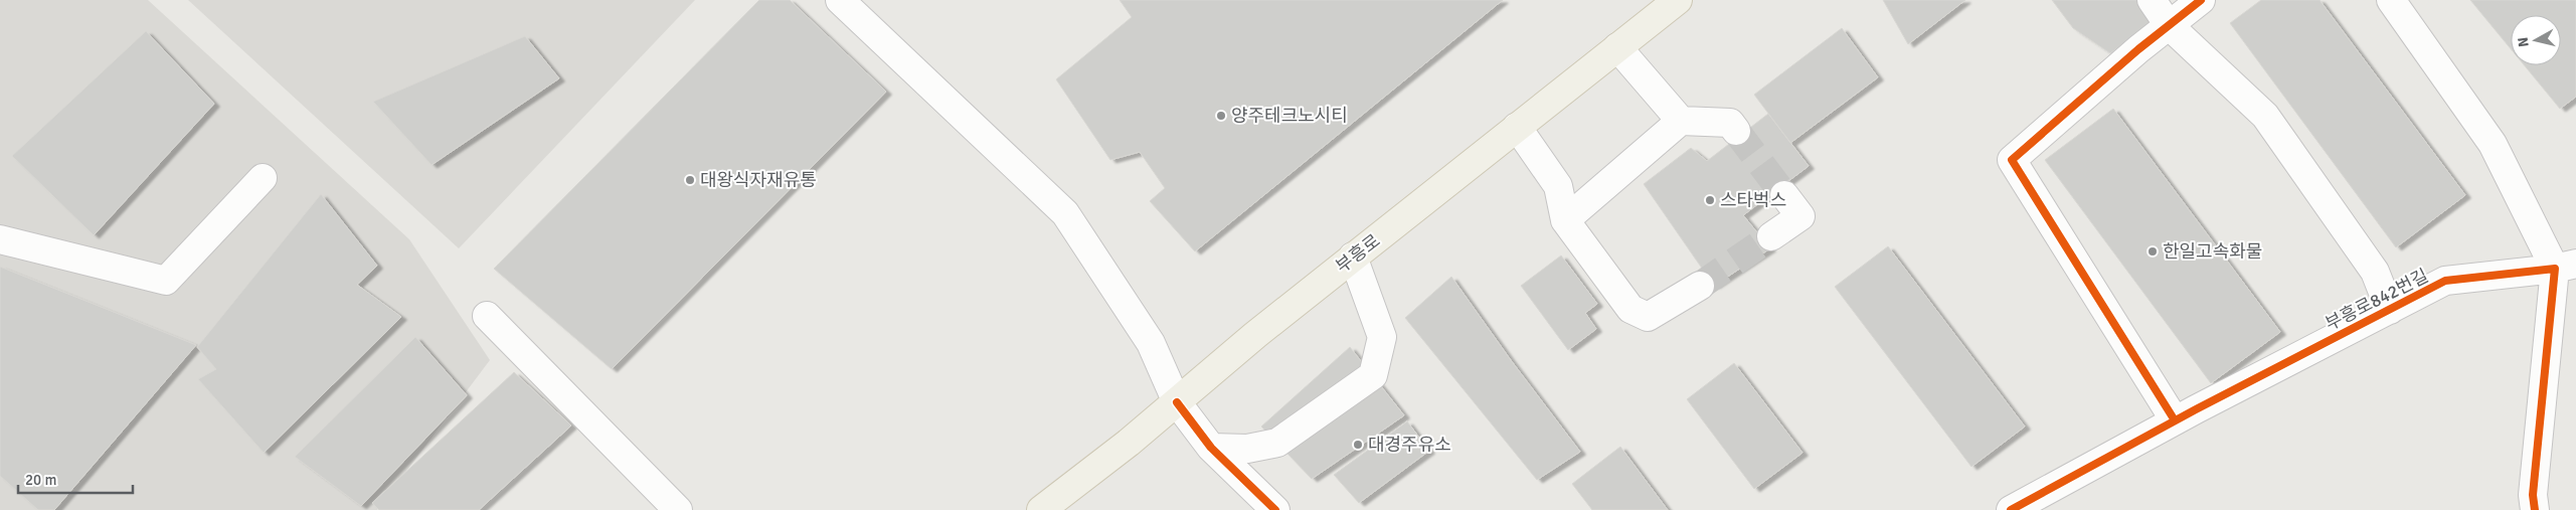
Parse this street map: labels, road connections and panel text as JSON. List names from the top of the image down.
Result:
{
  "streets": {
    "main road": ["부흥로"],
    "street": ["부흥로842번길"]
  },
  "places": [
    "양주테크노시티",
    "대왕식자재유통",
    "스타벅스",
    "한일고속화물",
    "대경주유소"
  ],
  "scale_bar": "20 m",
  "north": "left"
}
